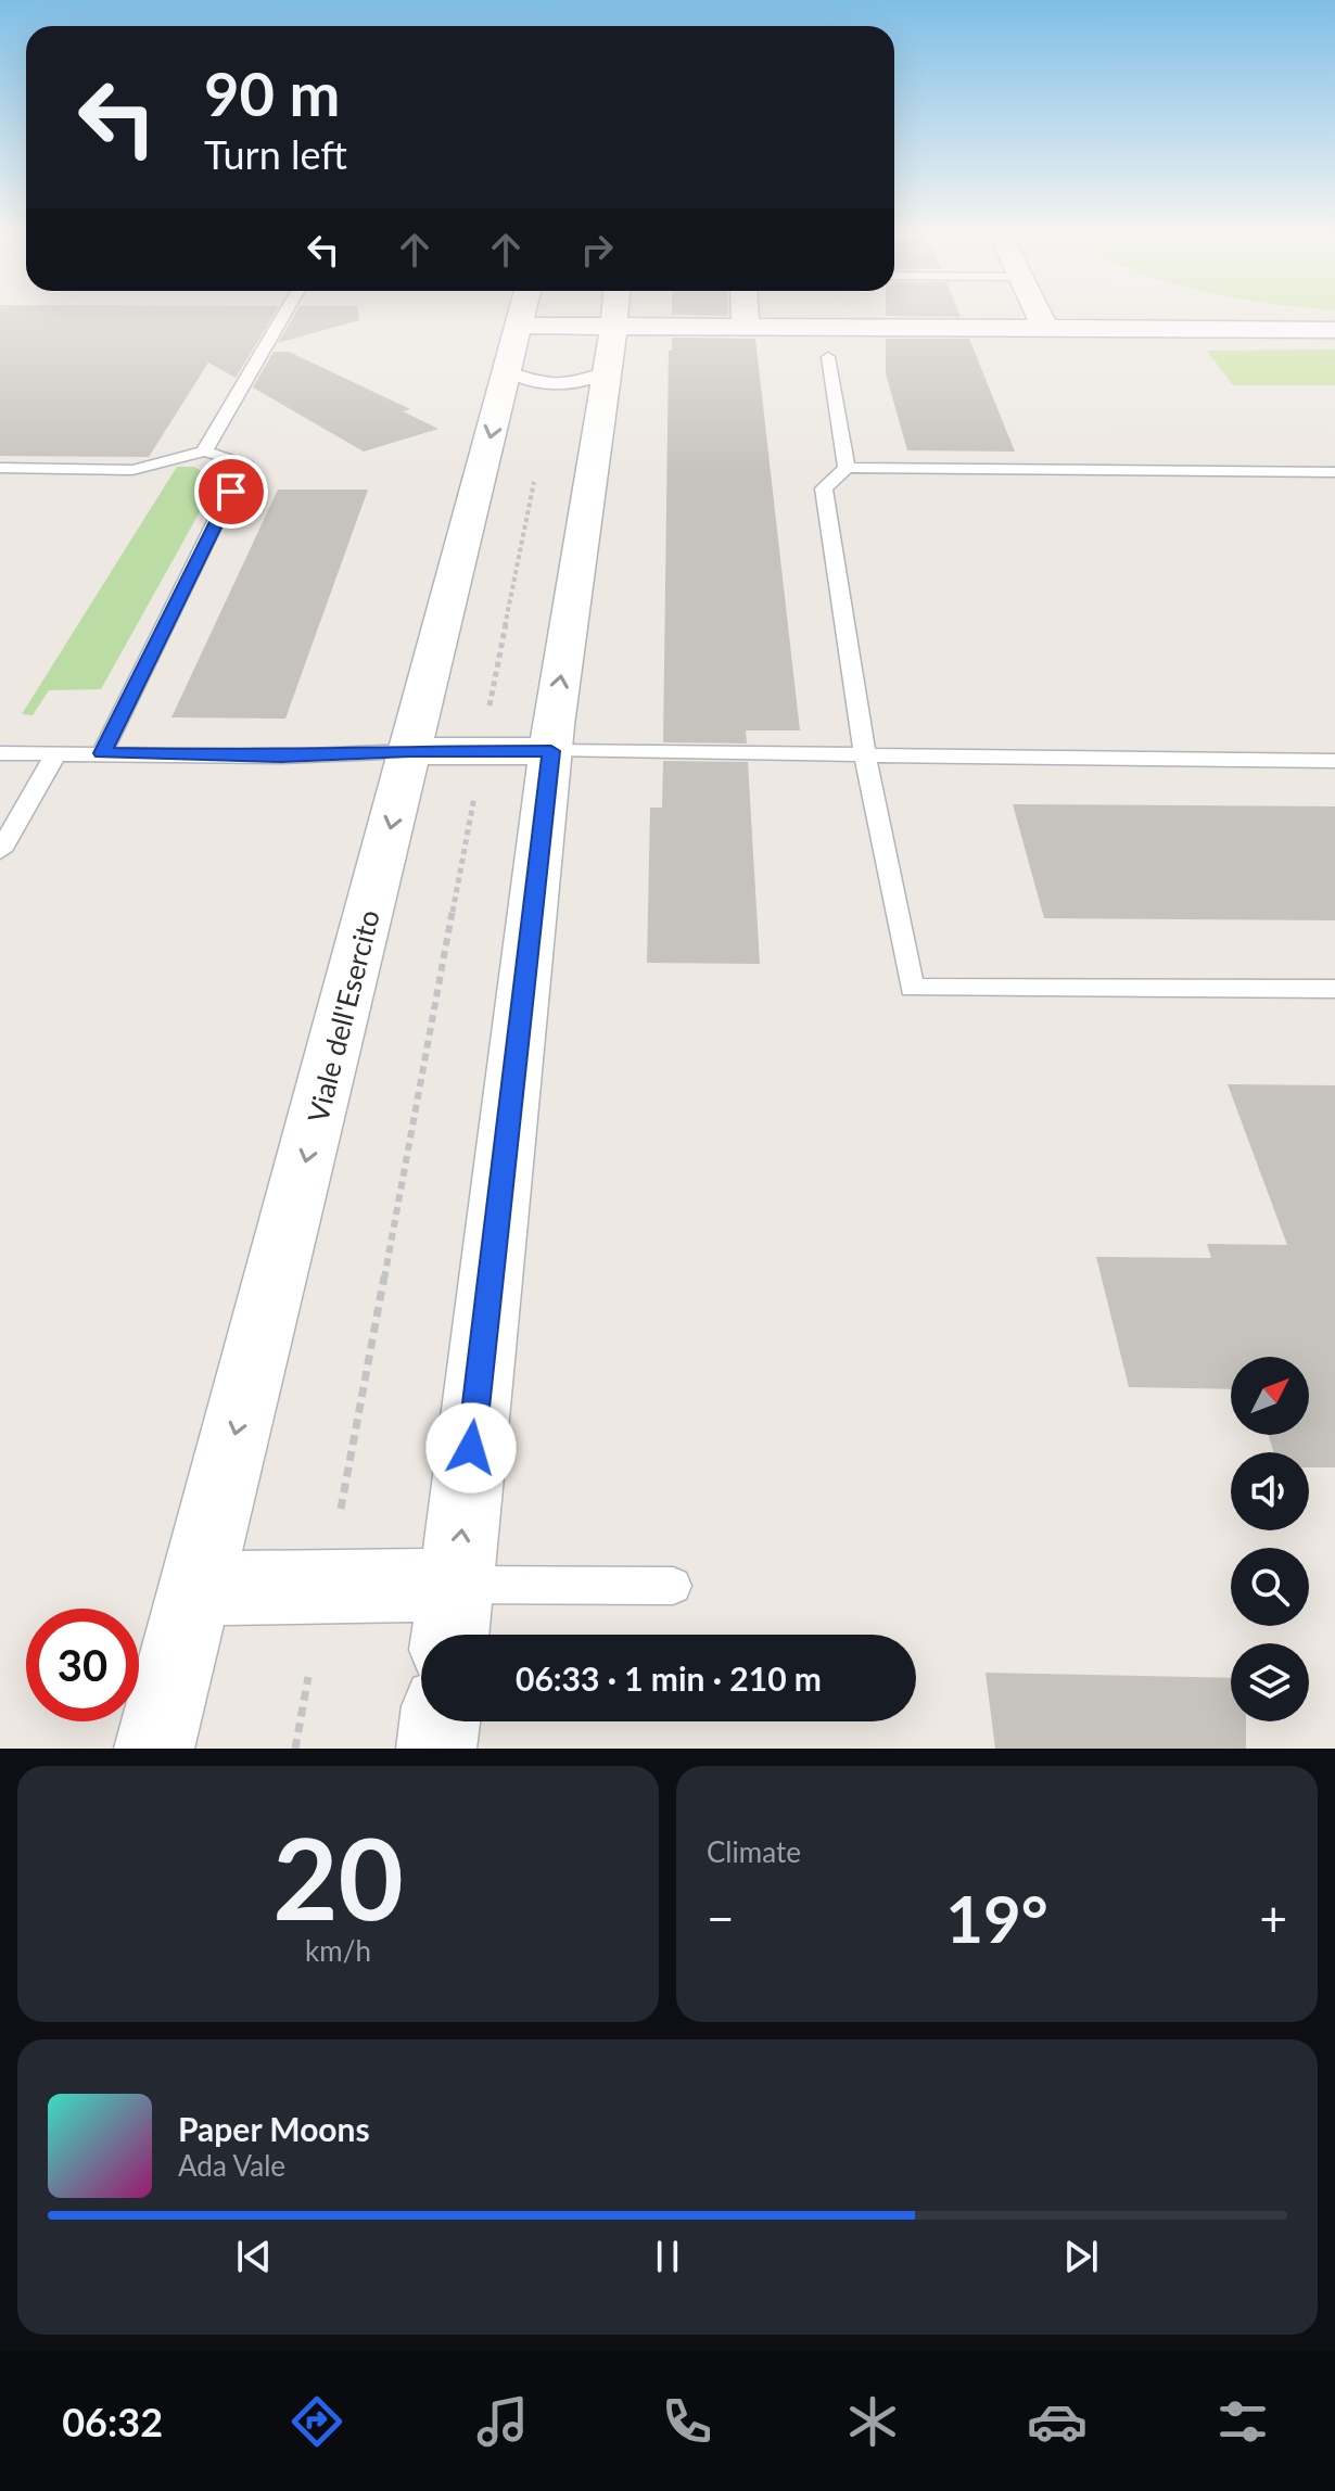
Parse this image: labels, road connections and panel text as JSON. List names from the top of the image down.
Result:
{
  "streets": {
    "street": ["Viale dell'Esercito"]
  },
  "north": "top right",
  "page": {
    "turn": ["90 m", "Turn left"],
    "limit": "30",
    "trip": "06:33 · 1 min · 210 m",
    "tile": [
      ["20", "km/h"],
      "Climate"
    ],
    "heat": ["−", "19°", "+"],
    "song": ["Paper Moons", "Ada Vale"],
    "tabs": "06:32"
  }
}
